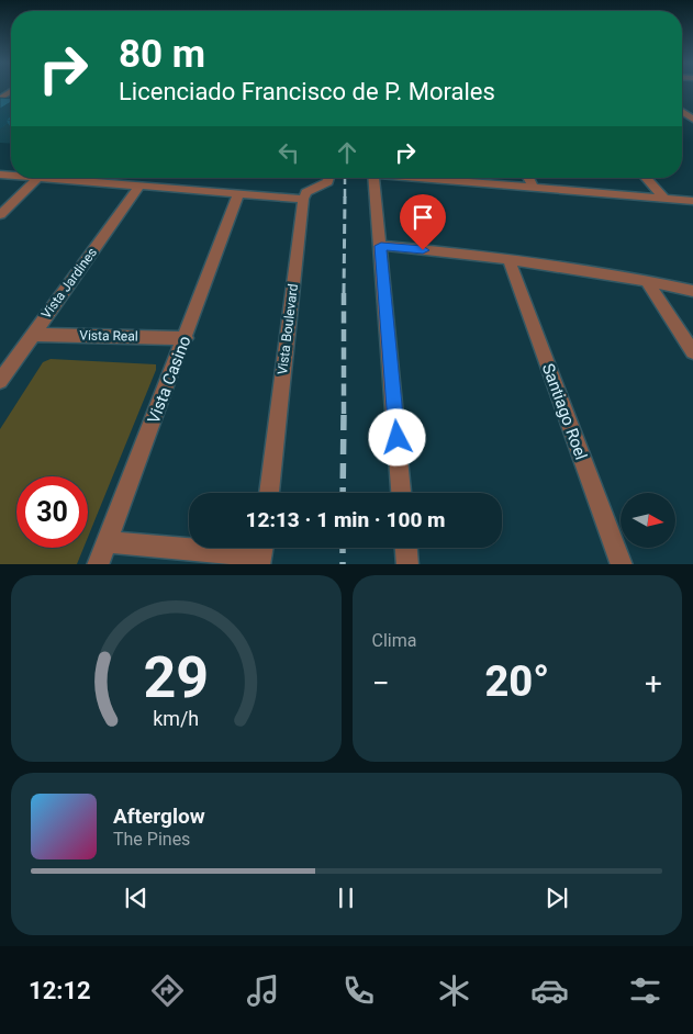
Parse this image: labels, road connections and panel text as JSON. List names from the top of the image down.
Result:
{
  "streets": {
    "street": [
      "Vista Jardines",
      "Vista Boulevard",
      "Vista Real",
      "Vista Casino",
      "Santiago Roel"
    ]
  },
  "crossings": [
    ["Vista Jardines", "Vista Real"],
    ["Vista Real", "Vista Casino"]
  ],
  "north": "right",
  "page": {
    "turn": ["80 m", "Licenciado Francisco de P. Morales"],
    "limit": "30",
    "trip": "12:13 · 1 min · 100 m",
    "tile": "Clima",
    "heat": ["−", "20°", "+"],
    "song": ["Afterglow", "The Pines"],
    "tabs": "12:12",
    "gauge": ["29", "km/h"]
  }
}
